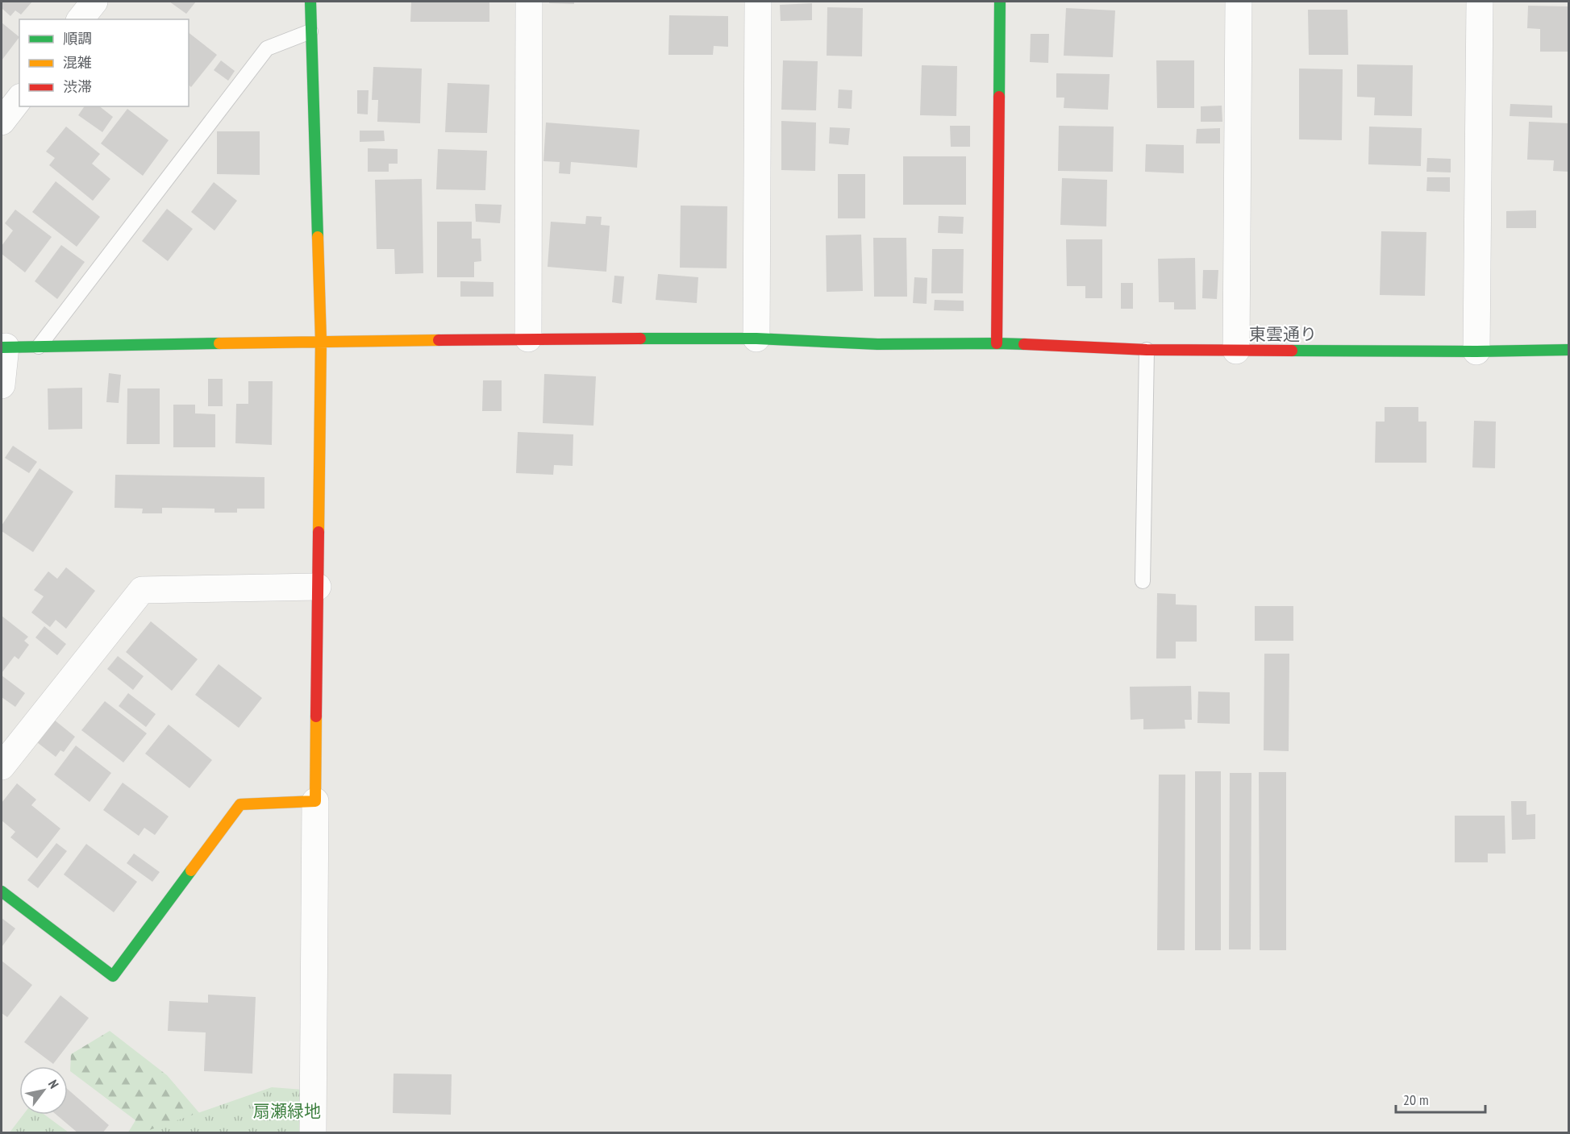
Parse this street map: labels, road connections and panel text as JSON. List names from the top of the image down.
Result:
{
  "streets": {
    "street": ["東雲通り"]
  },
  "parks": ["扇瀬緑地"],
  "legend": ["順調", "混雑", "渋滞"],
  "scale_bar": "20 m",
  "north": "top right"
}
